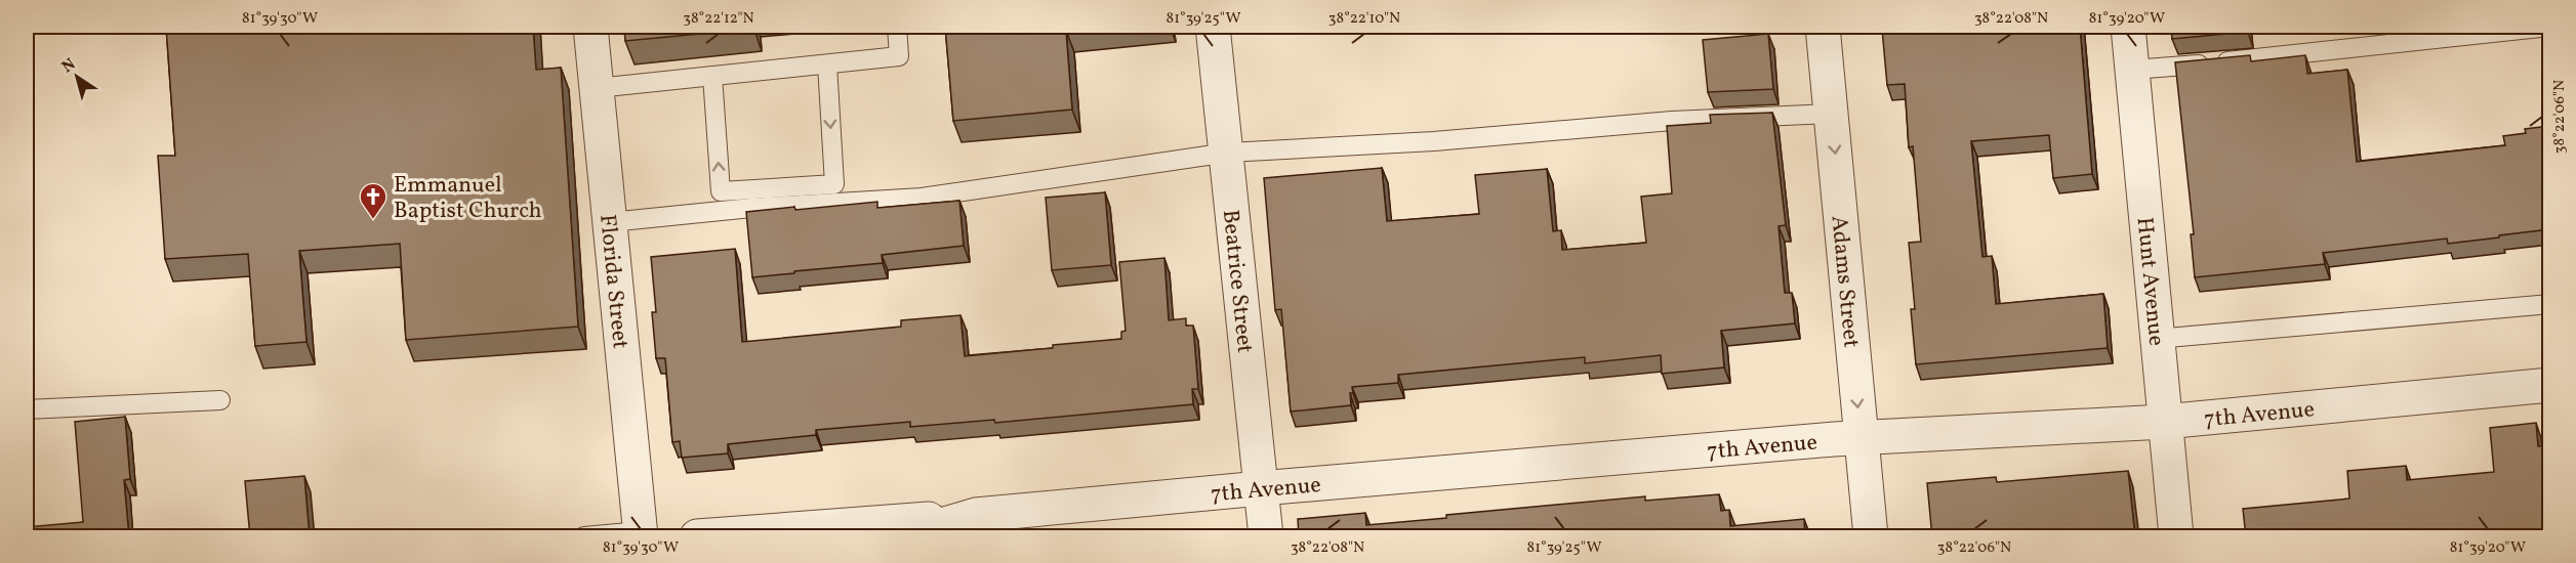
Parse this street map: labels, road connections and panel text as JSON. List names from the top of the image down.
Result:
{
  "streets": {
    "street": [
      "Florida Street",
      "Beatrice Street",
      "Adams Street",
      "Hunt Avenue",
      "7th Avenue"
    ]
  },
  "crossings": [
    ["Beatrice Street", "7th Avenue"],
    ["Adams Street", "7th Avenue"],
    ["Hunt Avenue", "7th Avenue"]
  ],
  "one_way": ["Adams Street"],
  "places": {
    "church": ["Emmanuel Baptist Church"]
  },
  "north": "top left",
  "coordinates": [
    "81°39'30\"W",
    "38°22'12\"N",
    "81°39'25\"W",
    "38°22'10\"N",
    "38°22'08\"N",
    "81°39'20\"W",
    "38°22'06\"N"
  ]
}
